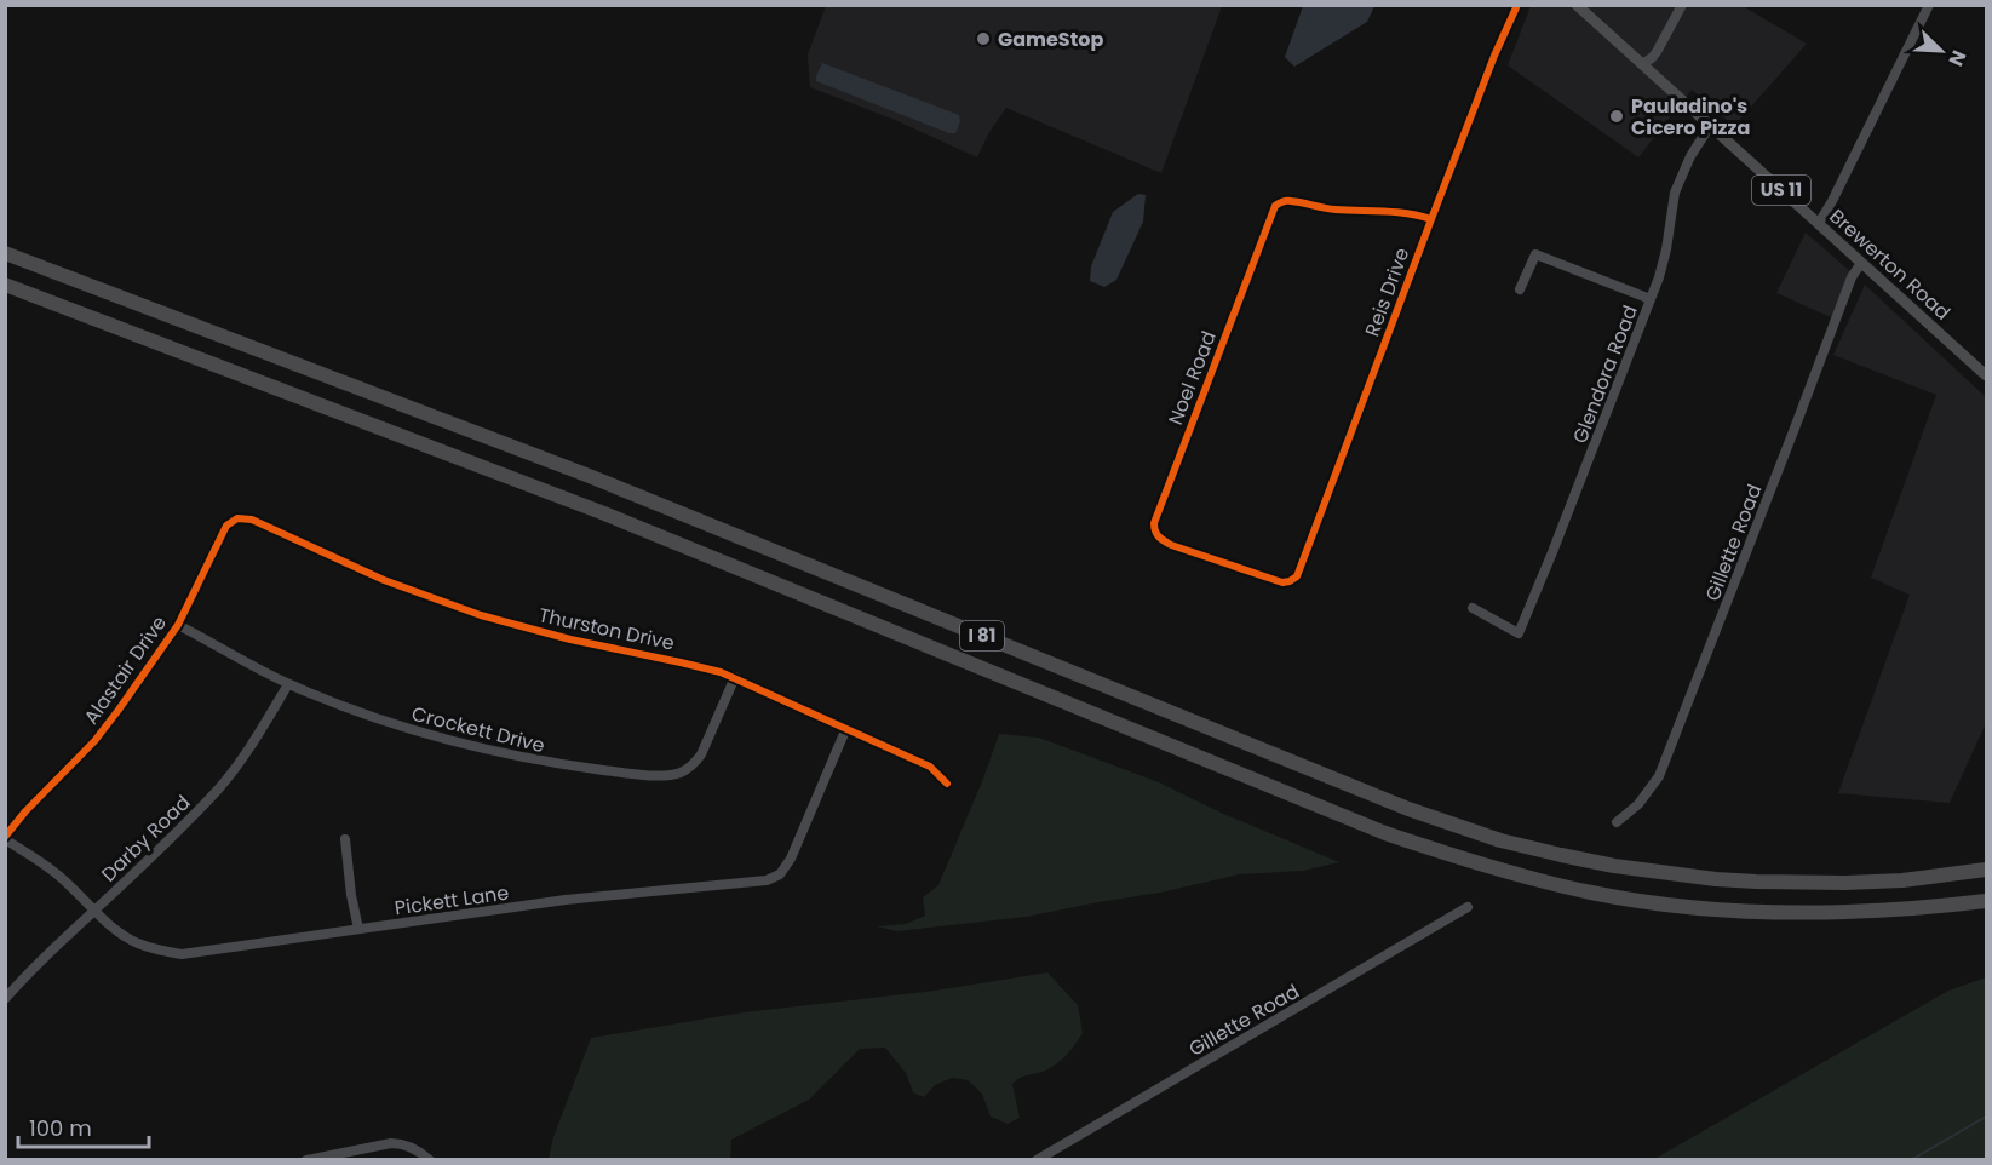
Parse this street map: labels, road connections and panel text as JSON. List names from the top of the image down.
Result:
{
  "streets": {
    "highway": ["I 81"],
    "main road": ["US 11", "Brewerton Road"],
    "street": [
      "Reis Drive",
      "Glendora Road",
      "Noel Road",
      "Gillette Road",
      "Thurston Drive",
      "Alastair Drive",
      "Crockett Drive",
      "Darby Road",
      "Pickett Lane"
    ]
  },
  "crossings": [
    ["Brewerton Road", "Glendora Road"],
    ["Brewerton Road", "Gillette Road"],
    ["Reis Drive", "Noel Road"],
    ["Thurston Drive", "Alastair Drive"],
    ["Thurston Drive", "Crockett Drive"],
    ["Thurston Drive", "Pickett Lane"],
    ["Alastair Drive", "Crockett Drive"],
    ["Alastair Drive", "Pickett Lane"],
    ["Crockett Drive", "Darby Road"],
    ["Darby Road", "Pickett Lane"]
  ],
  "places": ["GameStop", "Pauladino's Cicero Pizza"],
  "scale_bar": "100 m",
  "north": "bottom right"
}
